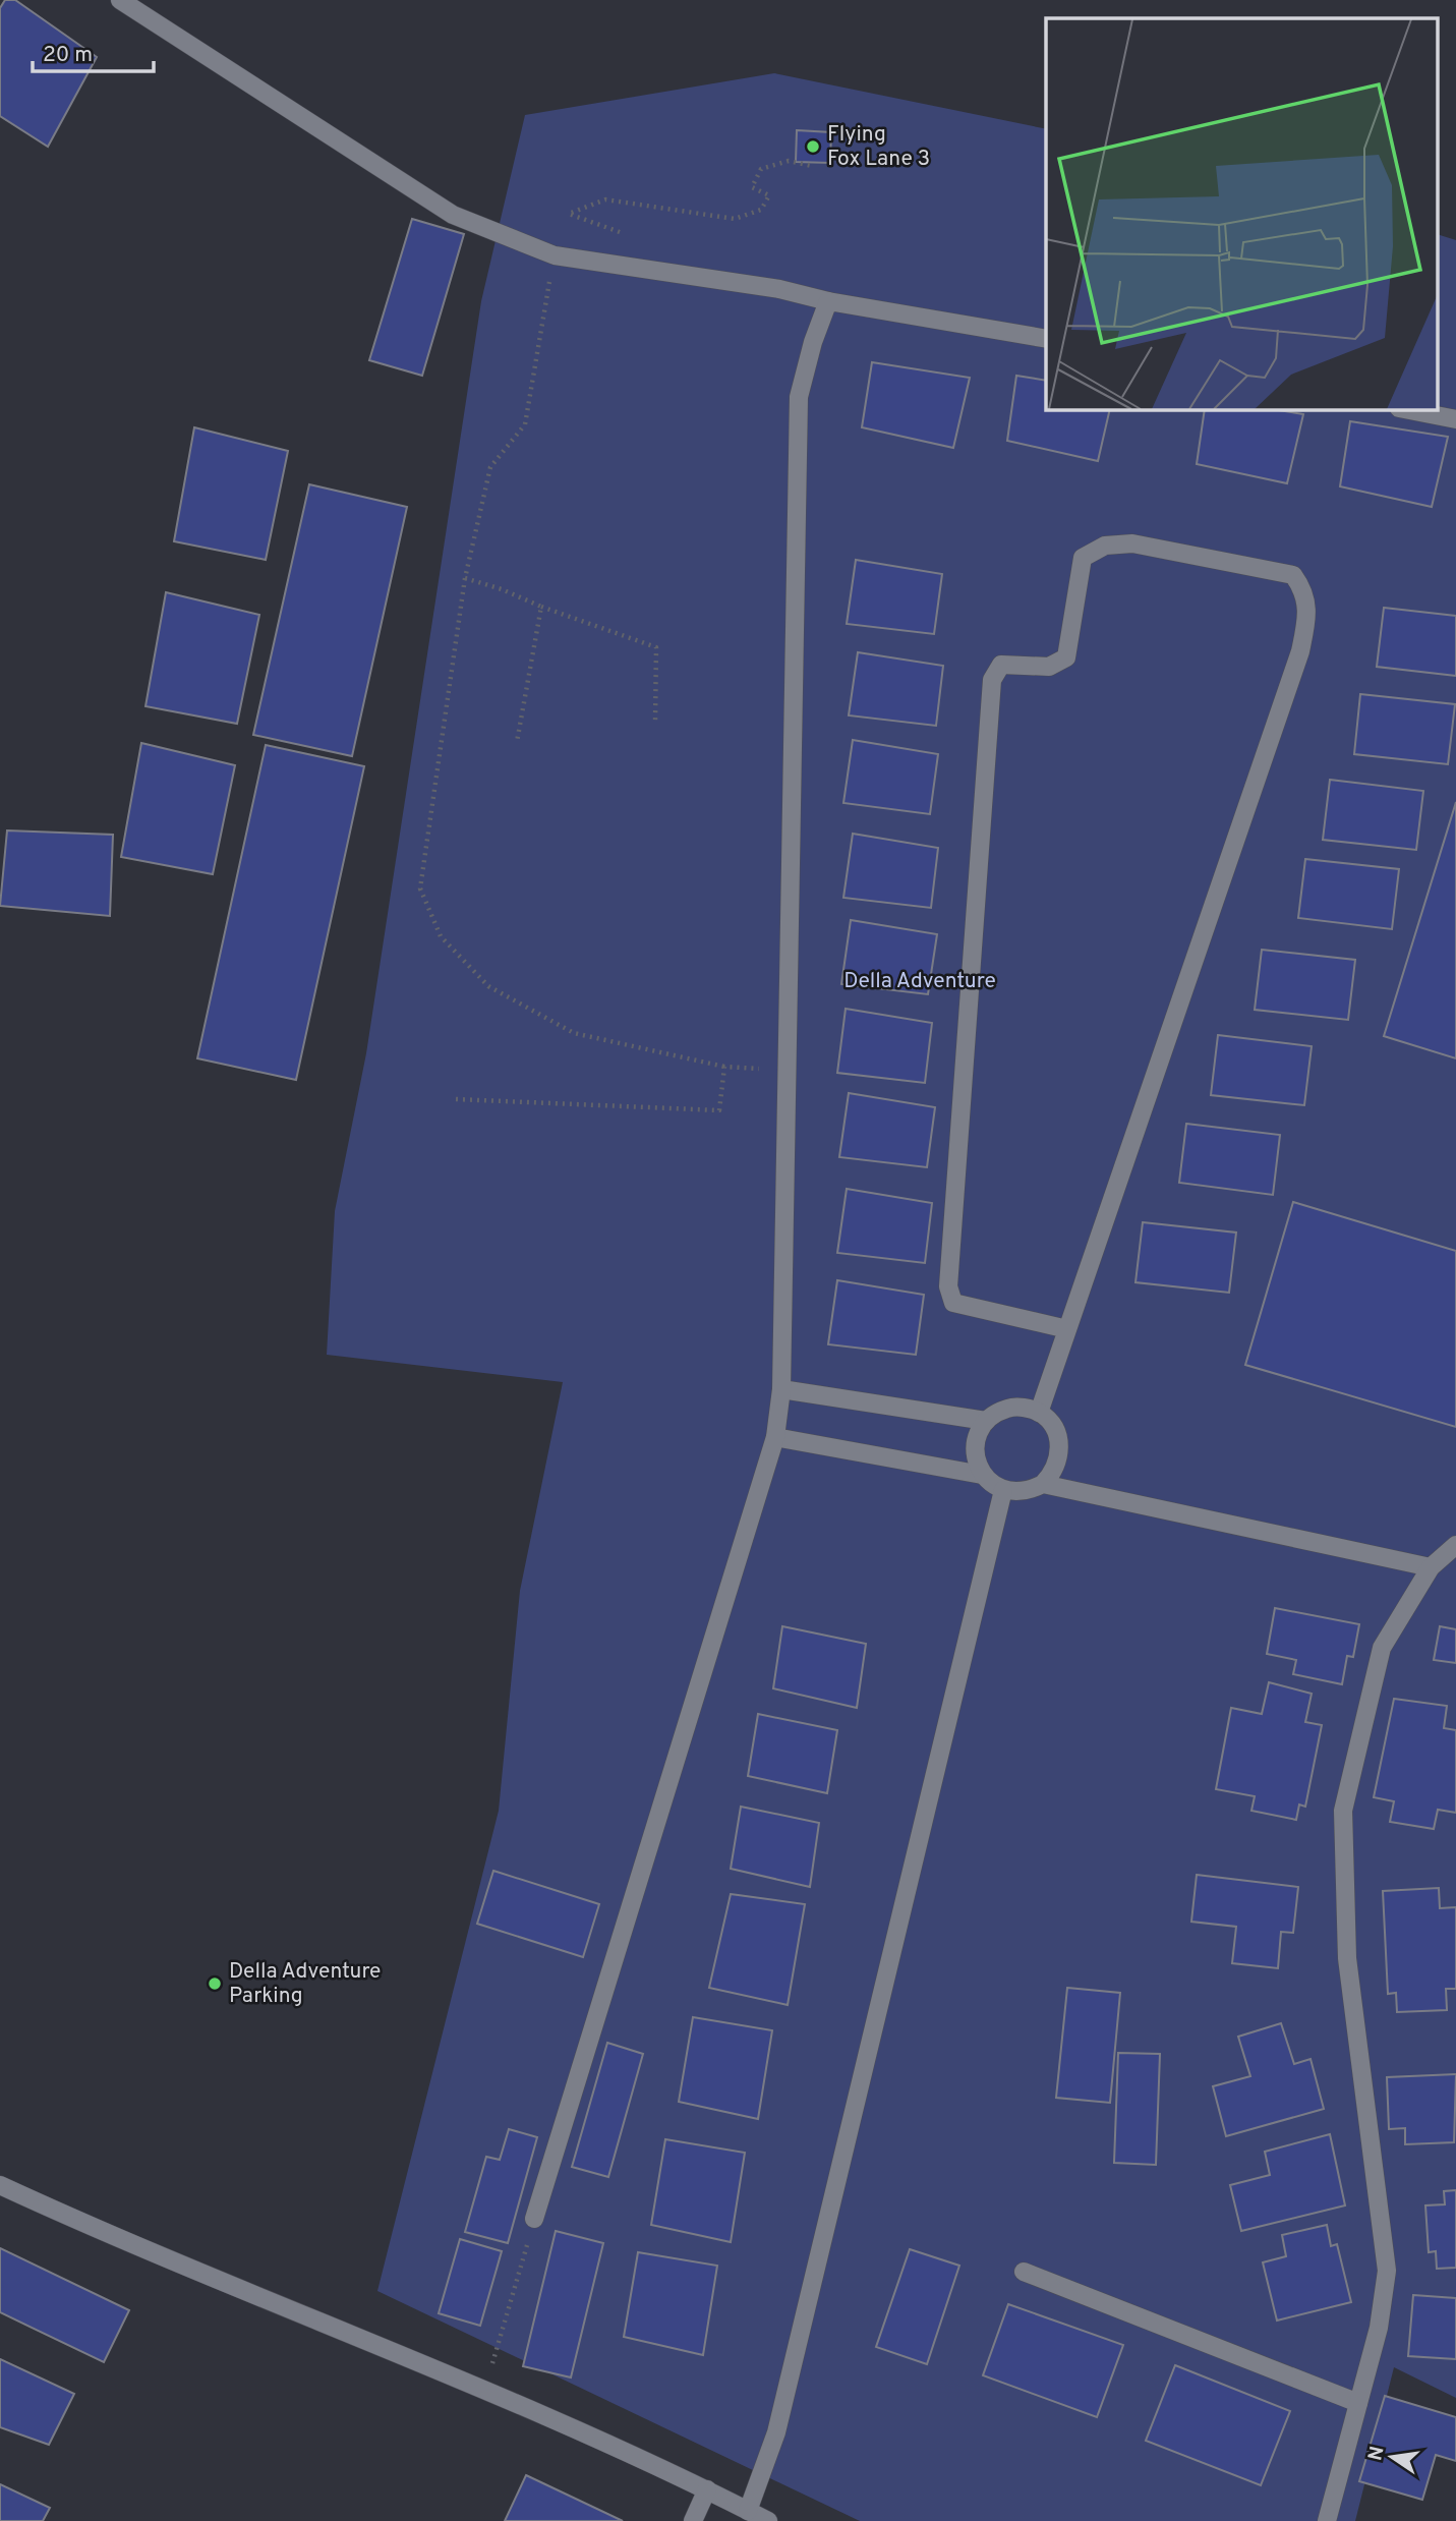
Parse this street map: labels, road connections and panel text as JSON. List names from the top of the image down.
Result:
{
  "parks": ["Della Adventure"],
  "places": ["Flying Fox Lane 3", "Della Adventure Parking"],
  "scale_bar": "20 m",
  "north": "left"
}
